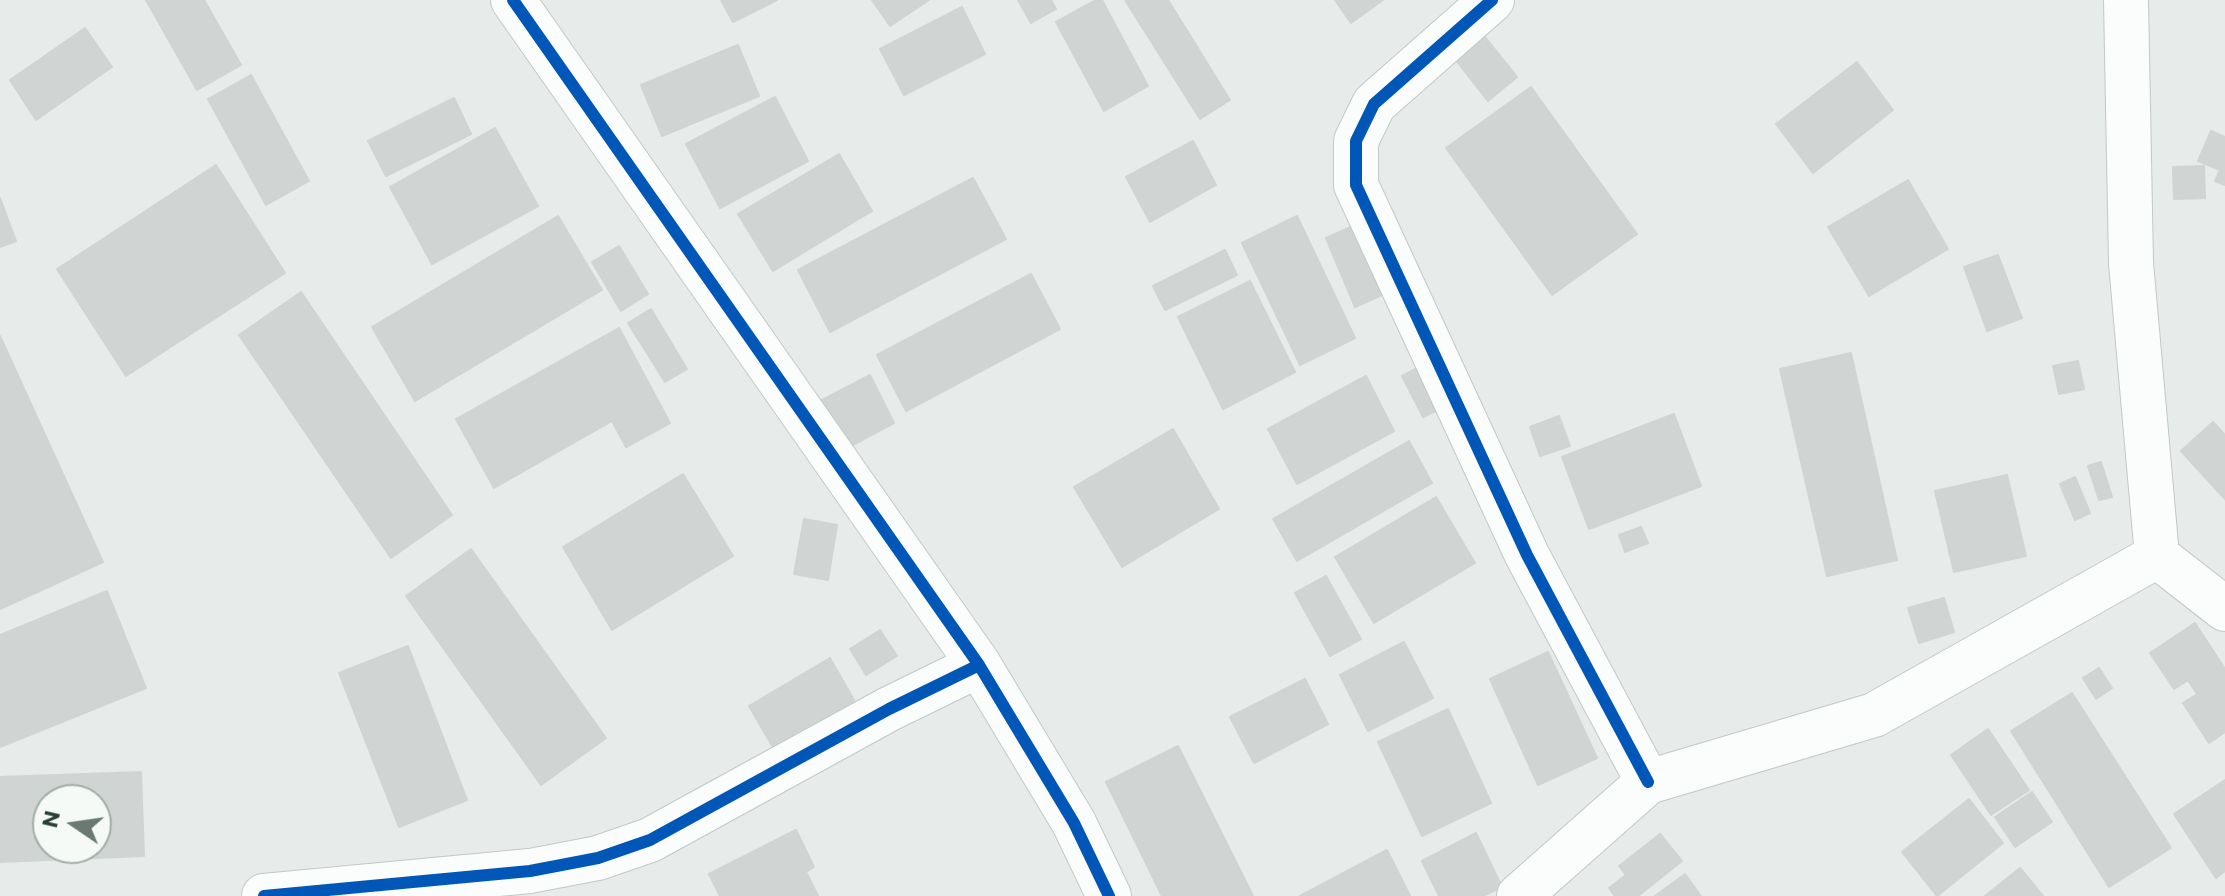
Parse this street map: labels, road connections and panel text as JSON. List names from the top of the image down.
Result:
{
  "north": "left"
}
